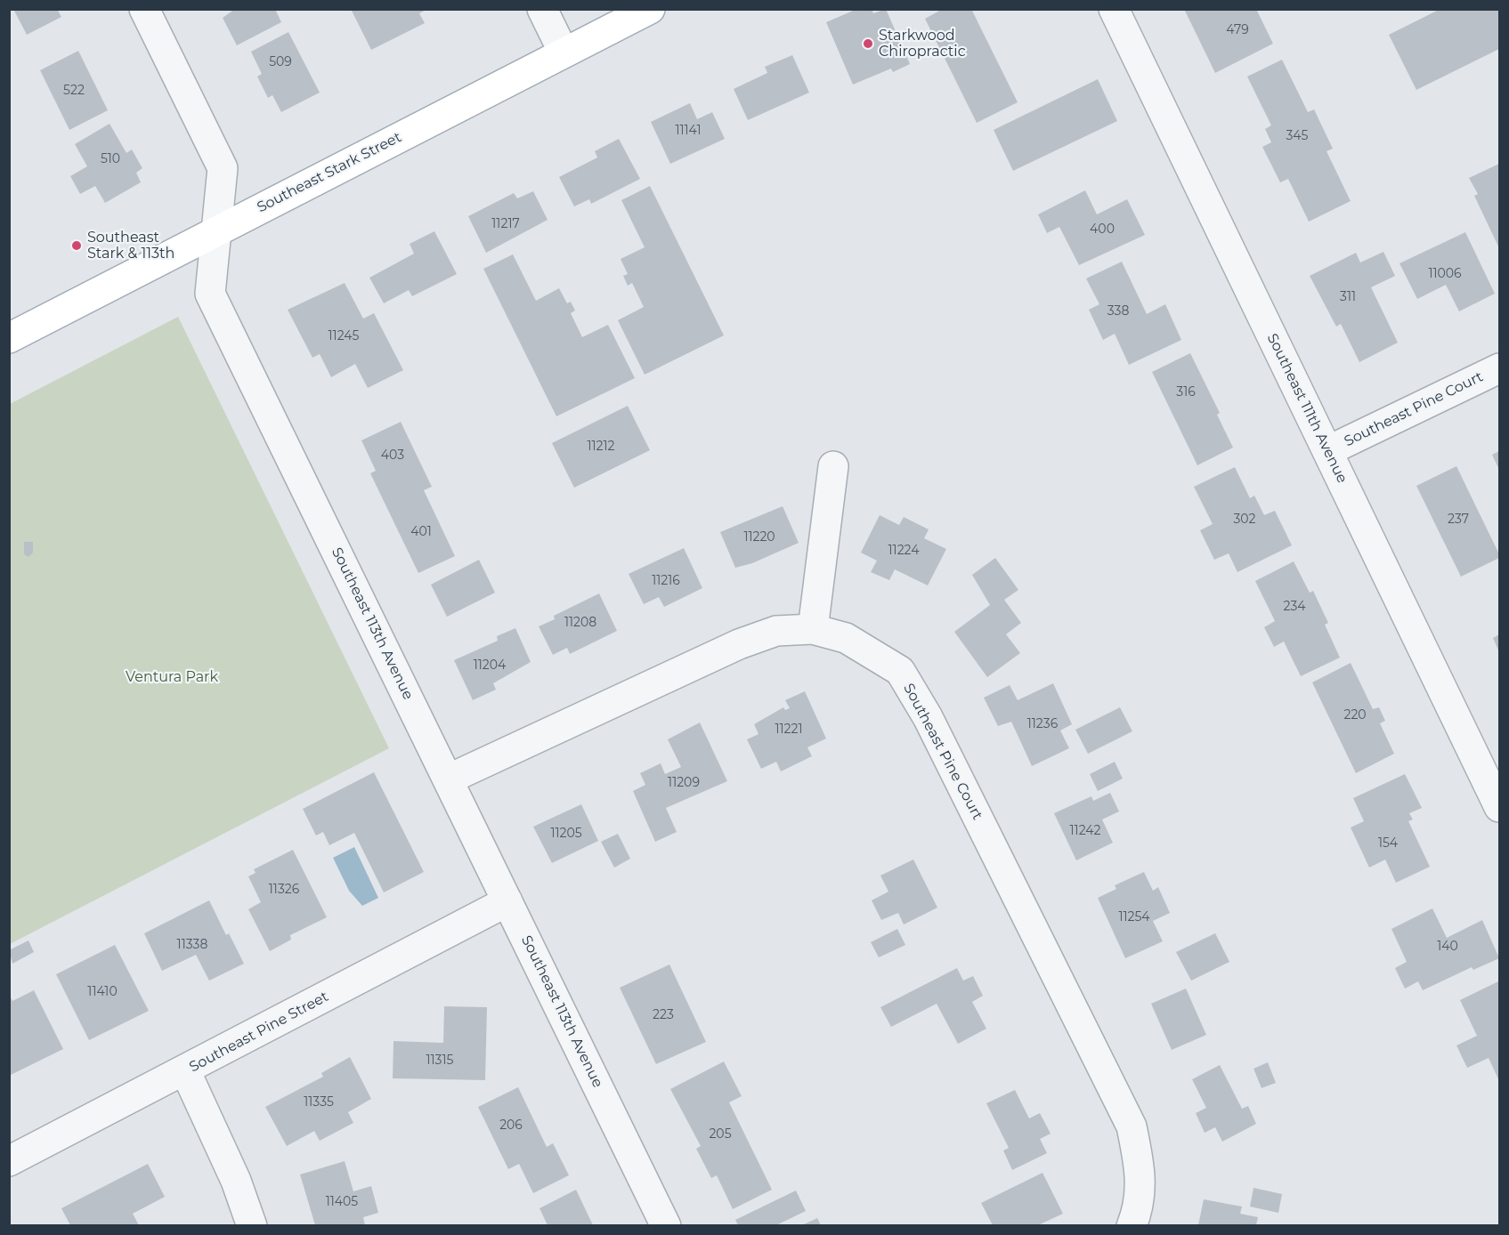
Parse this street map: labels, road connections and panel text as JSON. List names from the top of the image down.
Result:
{
  "streets": {
    "main road": ["Southeast Stark Street"],
    "street": [
      "Southeast 111th Avenue",
      "Southeast Pine Court",
      "Southeast 113th Avenue",
      "Southeast Pine Street"
    ]
  },
  "crossings": [
    ["Southeast Stark Street", "Southeast 113th Avenue"],
    ["Southeast 111th Avenue", "Southeast Pine Court"],
    ["Southeast Pine Court", "Southeast 113th Avenue"],
    ["Southeast 113th Avenue", "Southeast Pine Street"]
  ],
  "parks": ["Ventura Park"],
  "places": ["Starkwood Chiropractic", "Southeast Stark & 113th"],
  "house_numbers": [
    "479",
    "509",
    "522",
    "11141",
    "345",
    "510",
    "11217",
    "400",
    "11006",
    "311",
    "338",
    "11245",
    "316",
    "11212",
    "403",
    "302",
    "237",
    "401",
    "11220",
    "11224",
    "11216",
    "234",
    "11208",
    "11204",
    "220",
    "11236",
    "11221",
    "11209",
    "11242",
    "11205",
    "154",
    "11326",
    "11254",
    "11338",
    "140",
    "11410",
    "223",
    "11315",
    "11335",
    "206",
    "205",
    "11405"
  ]
}
